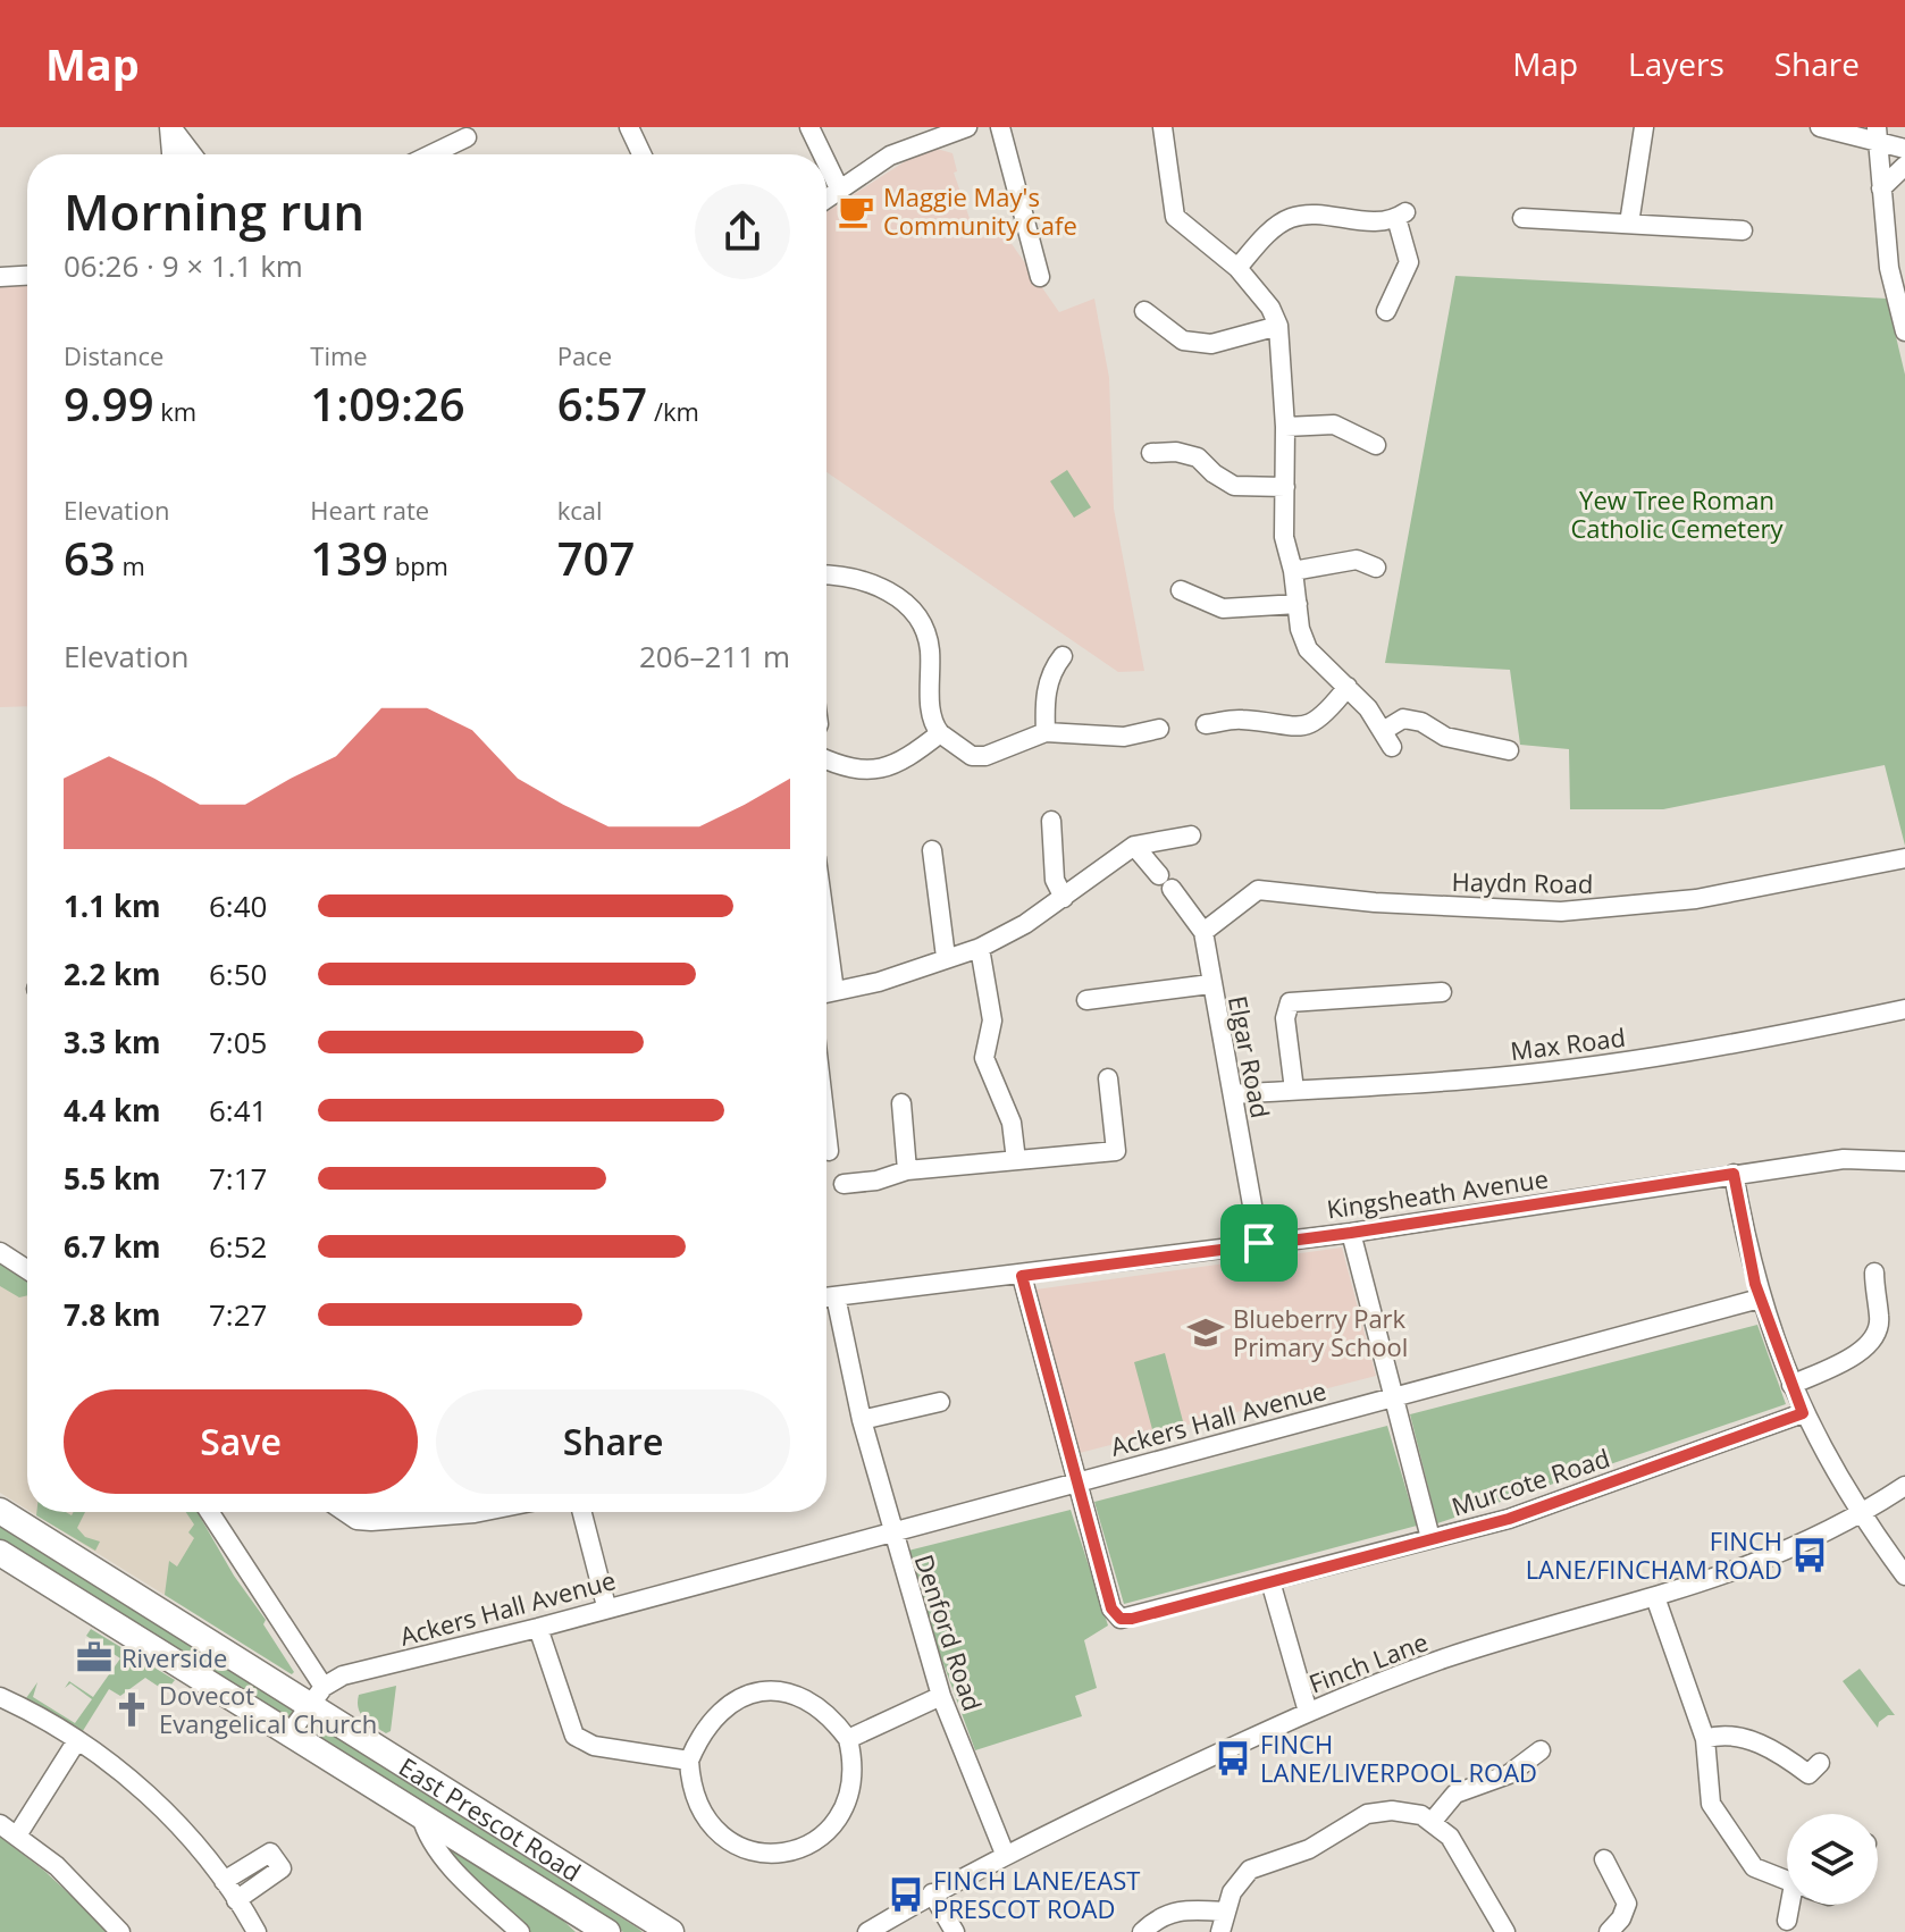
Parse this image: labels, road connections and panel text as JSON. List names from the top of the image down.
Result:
{
  "streets": {
    "highway": ["East Prescot Road"],
    "street": [
      "Haydn Road",
      "Max Road",
      "Elgar Road",
      "Kingsheath Avenue",
      "Ackers Hall Avenue",
      "Murcote Road",
      "Denford Road",
      "Finch Lane"
    ]
  },
  "crossings": [
    ["Haydn Road", "Elgar Road"],
    ["Max Road", "Elgar Road"],
    ["Elgar Road", "Kingsheath Avenue"],
    ["Kingsheath Avenue", "Denford Road"],
    ["Ackers Hall Avenue", "Murcote Road"],
    ["Ackers Hall Avenue", "Denford Road"],
    ["Ackers Hall Avenue", "East Prescot Road"],
    ["Denford Road", "Finch Lane"]
  ],
  "parks": ["Yew Tree Roman Catholic Cemetery"],
  "places": {
    "cafe": ["Maggie May's Community Cafe"],
    "school or university": ["Blueberry Park Primary School"],
    "bus stop": ["FINCH LANE/FINCHAM ROAD", "FINCH LANE/LIVERPOOL ROAD", "FINCH LANE/EAST PRESCOT ROAD"],
    "office": ["Riverside"],
    "church": ["Dovecot Evangelical Church"]
  },
  "page": {
    "header": "Map",
    "nav": ["Map", "Layers", "Share"],
    "heading": ["Morning run", "06:26 · 9 × 1.1 km"],
    "stats": [
      ["Distance", "9.99 km"],
      ["Time", "1:09:26"],
      ["Pace", "6:57 /km"],
      ["Elevation", "63 m"],
      ["Heart rate", "139 bpm"],
      ["kcal", "707"]
    ],
    "chart": ["Elevation", "206–211 m"],
    "list": [
      {
        "name": "1.1 km",
        "note": "6:40"
      },
      {
        "name": "2.2 km",
        "note": "6:50"
      },
      {
        "name": "3.3 km",
        "note": "7:05"
      },
      {
        "name": "4.4 km",
        "note": "6:41"
      },
      {
        "name": "5.5 km",
        "note": "7:17"
      },
      {
        "name": "6.7 km",
        "note": "6:52"
      },
      {
        "name": "7.8 km",
        "note": "7:27"
      }
    ],
    "buttons": ["Save", "Share"]
  }
}
